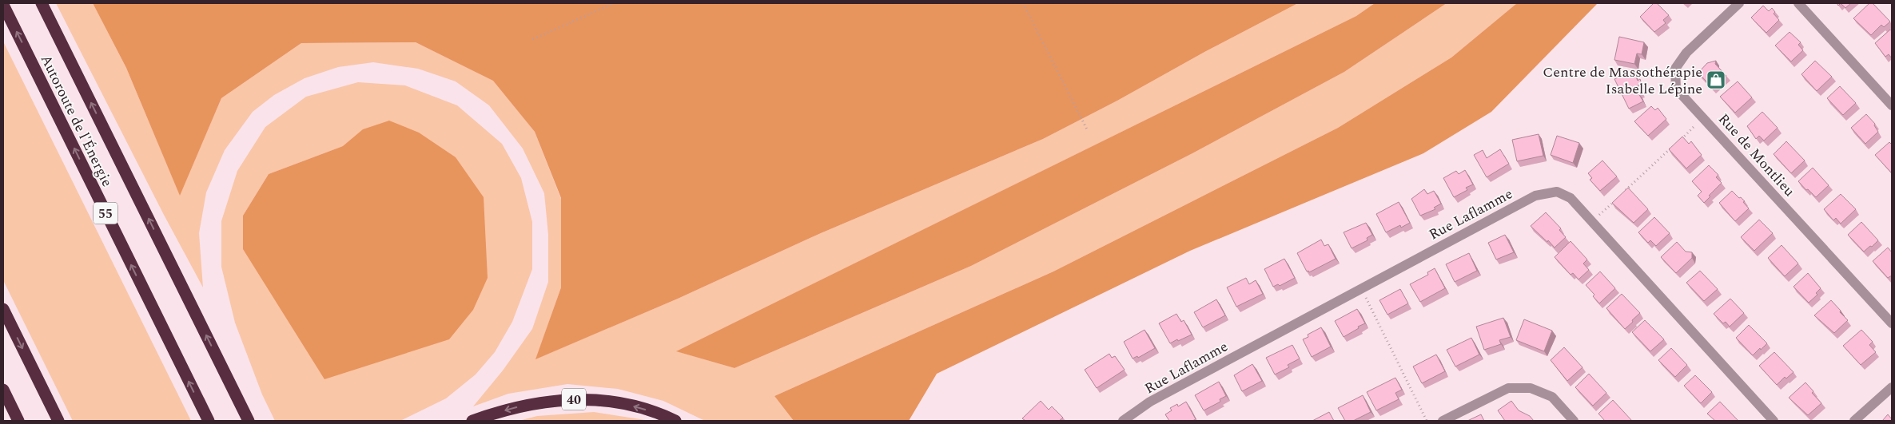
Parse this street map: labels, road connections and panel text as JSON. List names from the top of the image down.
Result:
{
  "streets": {
    "highway": ["Autoroute de l'Énergie", "55", "40"],
    "street": ["Rue de Montlieu", "Rue Laflamme"]
  },
  "places": {
    "shop": ["Centre de Massothérapie Isabelle Lépine"]
  }
}
